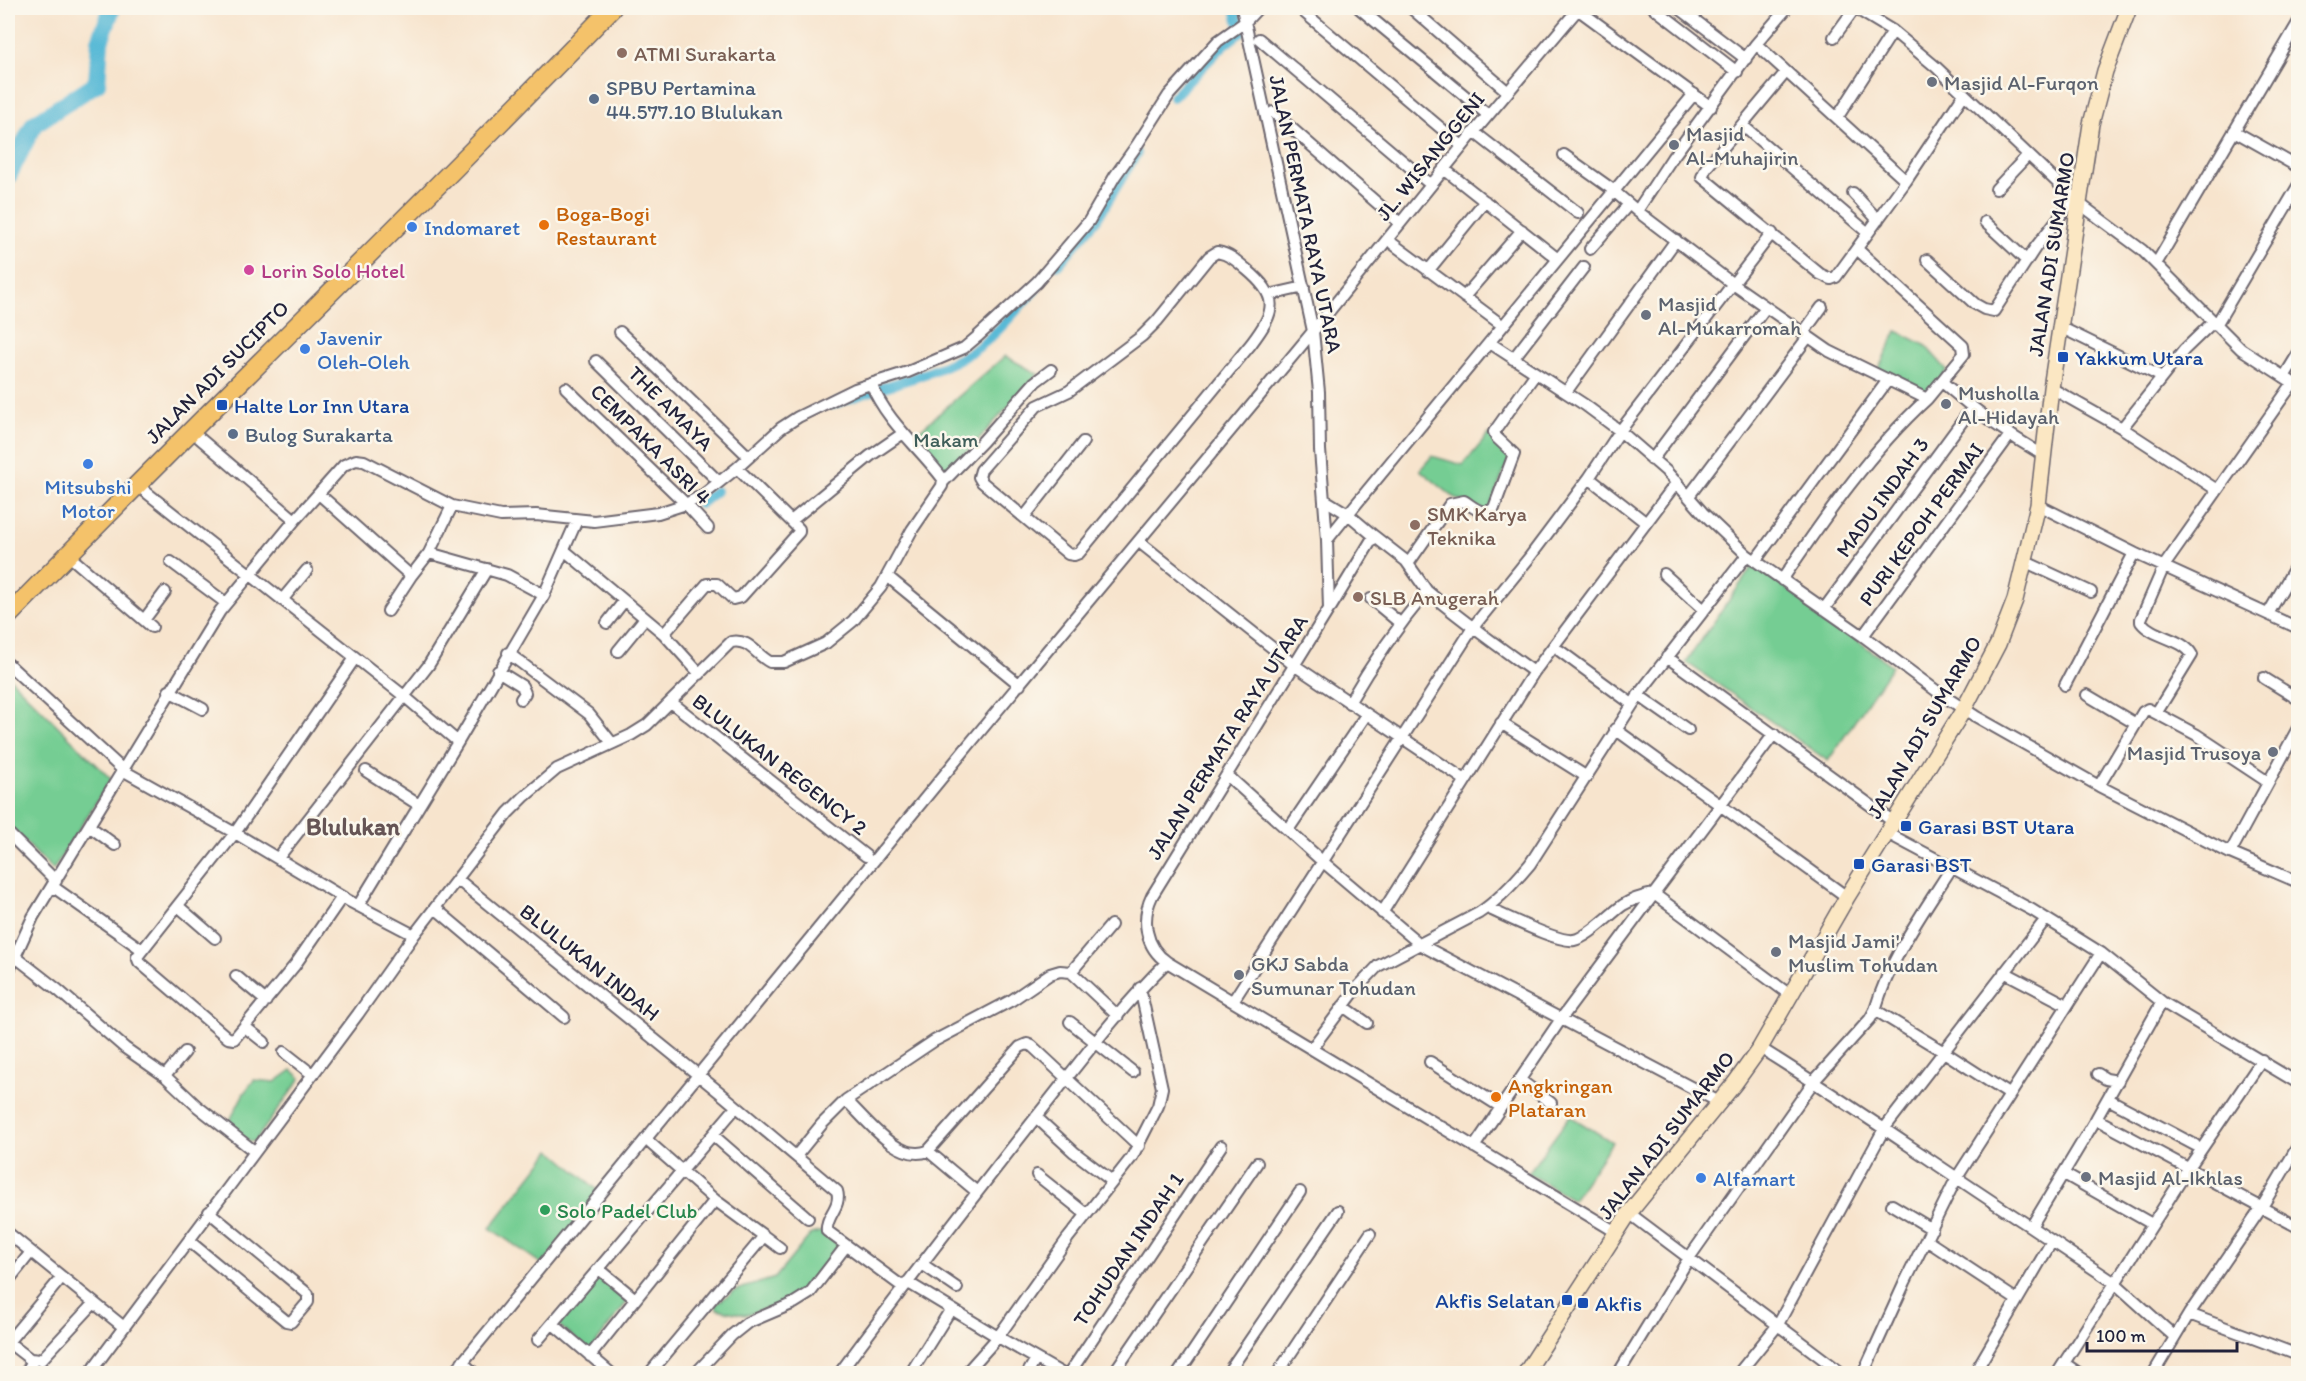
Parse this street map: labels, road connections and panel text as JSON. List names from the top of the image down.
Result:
{
  "streets": {
    "highway": ["JALAN ADI SUCIPTO"],
    "main road": ["JALAN ADI SUMARMO"],
    "street": [
      "JL. WISANGGENI",
      "JALAN PERMATA RAYA UTARA",
      "THE AMAYA",
      "CEMPAKA ASRI 4",
      "MADU INDAH 3",
      "PURI KEPOH PERMAI",
      "BLULUKAN REGENCY 2",
      "BLULUKAN INDAH",
      "TOHUDAN INDAH 1"
    ]
  },
  "crossings": [
    ["JL. WISANGGENI", "JALAN PERMATA RAYA UTARA"],
    ["JL. WISANGGENI", "BLULUKAN INDAH"],
    ["JALAN PERMATA RAYA UTARA", "JALAN ADI SUMARMO"]
  ],
  "districts": ["Blulukan"],
  "parks": ["Makam"],
  "places": {
    "other": [
      "ATMI Surakarta",
      "Masjid Al-Furqon",
      "SPBU Pertamina 44.577.10 Blulukan",
      "Masjid Al-Muhajirin",
      "Boga-Bogi Restaurant",
      "Indomaret",
      "Lorin Solo Hotel",
      "Masjid Al-Mukarromah",
      "Javenir Oleh-Oleh",
      "Musholla Al-Hidayah",
      "Bulog Surakarta",
      "Mitsubshi Motor",
      "SMK Karya Teknika",
      "SLB Anugerah",
      "Masjid Trusoya",
      "Masjid Jami' Muslim Tohudan",
      "GKJ Sabda Sumunar Tohudan",
      "Angkringan Plataran",
      "Masjid Al-Ikhlas",
      "Alfamart",
      "Solo Padel Club"
    ],
    "transit": [
      "Yakkum Utara",
      "Halte Lor Inn Utara",
      "Garasi BST Utara",
      "Garasi BST",
      "Akfis Selatan",
      "Akfis"
    ]
  },
  "scale_bar": "100 m"
}
